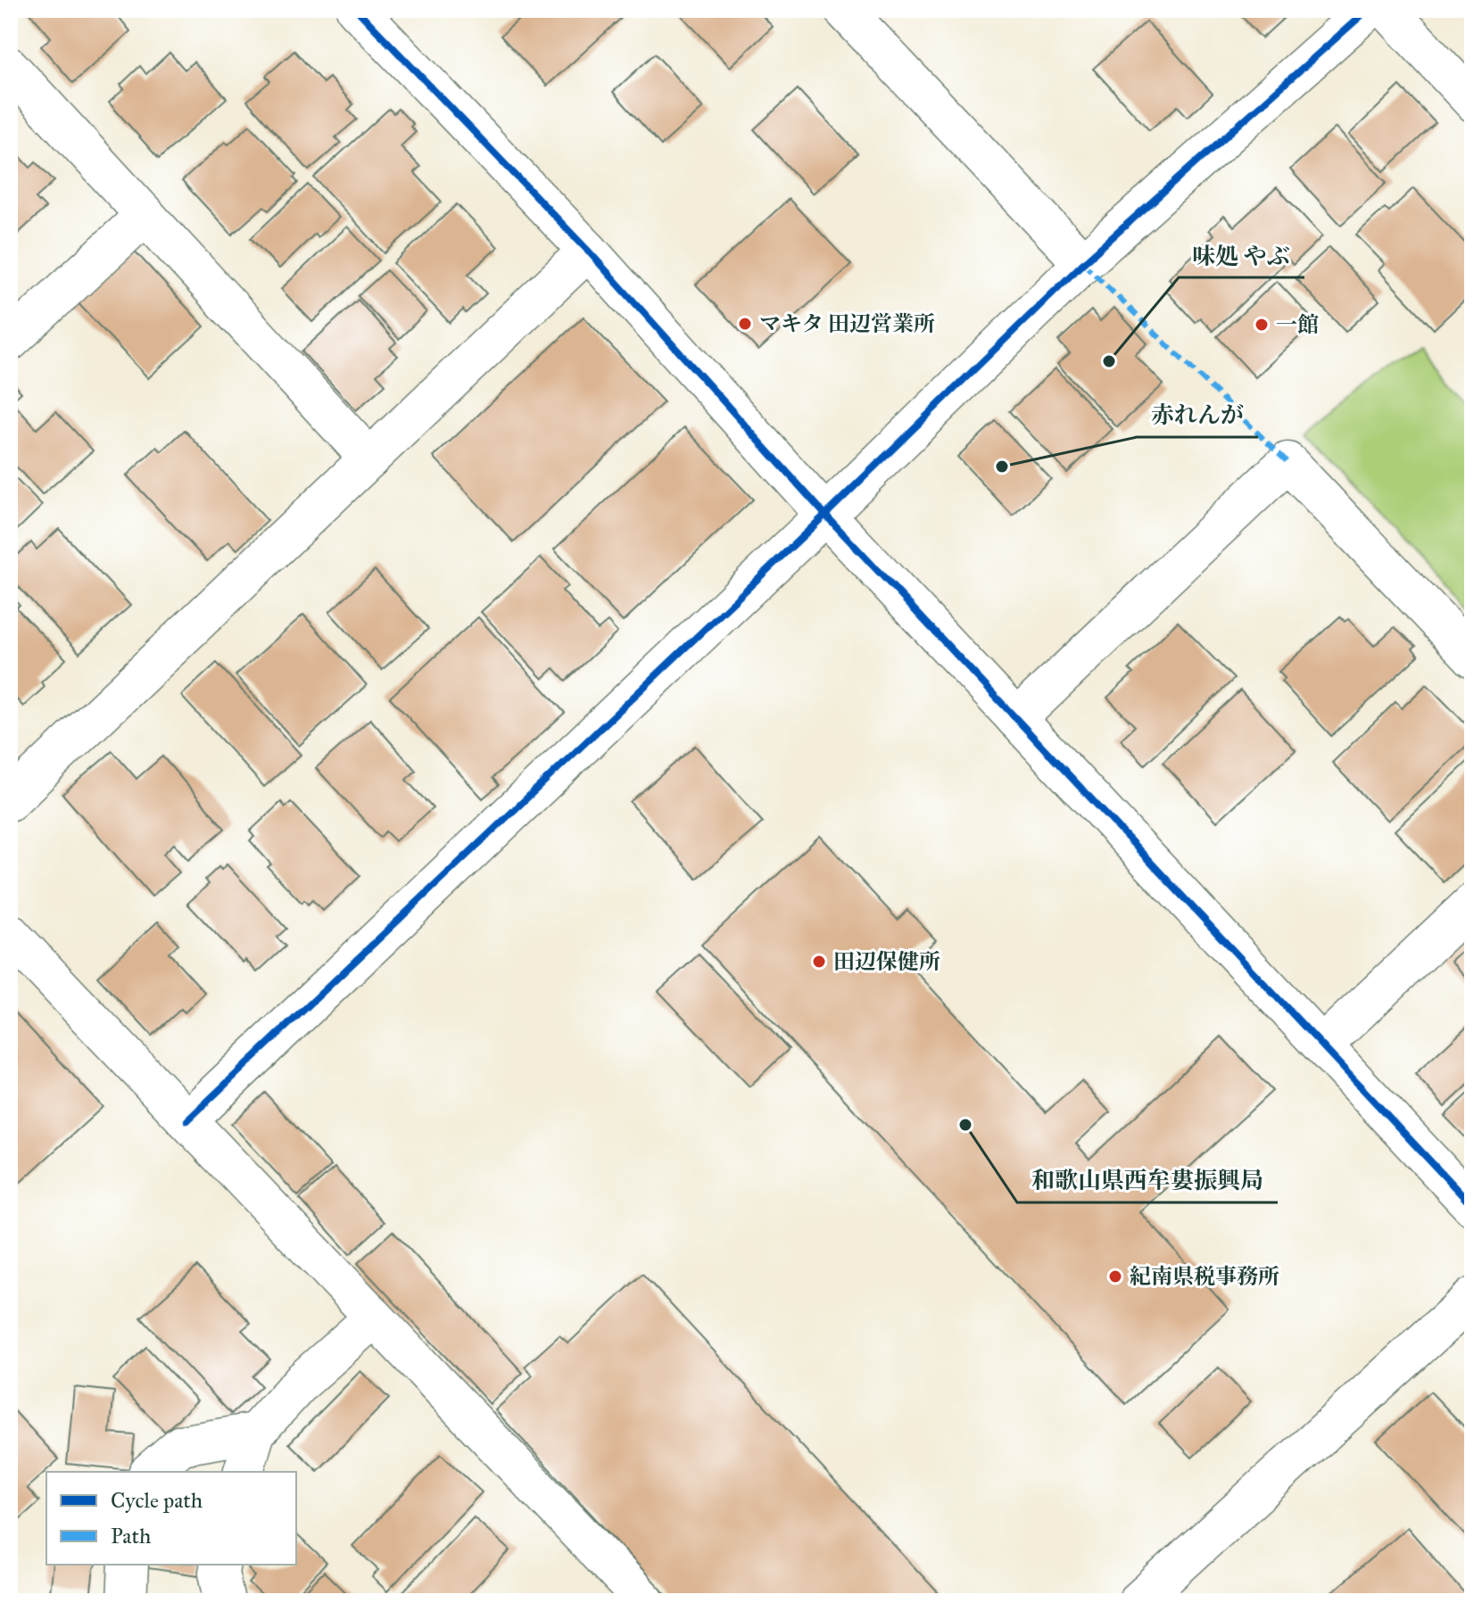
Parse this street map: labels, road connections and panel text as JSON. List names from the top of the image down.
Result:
{
  "places": [
    "マキタ 田辺営業所",
    "一館",
    "味処 やぶ",
    "赤れんが",
    "田辺保健所",
    "和歌山県西牟婁振興局",
    "紀南県税事務所"
  ],
  "legend": ["Cycle path", "Path"]
}
